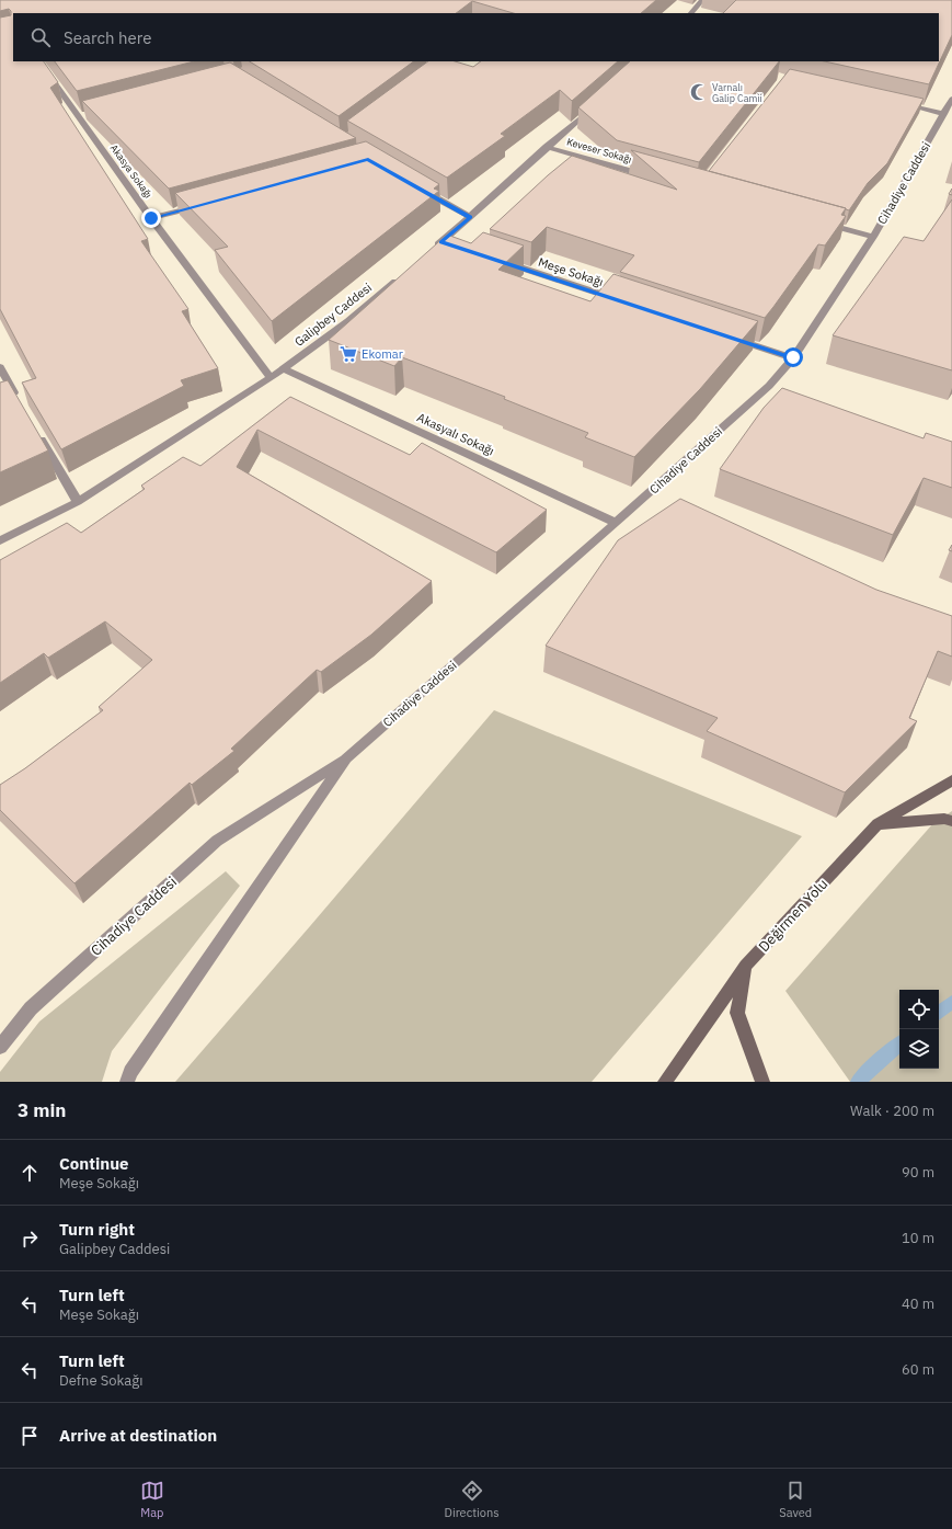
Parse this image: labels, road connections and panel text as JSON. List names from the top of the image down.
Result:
{
  "streets": {
    "main road": ["Değirmen Yolu"],
    "street": [
      "Keveser Sokağı",
      "Akasya Sokağı",
      "Cihadiye Caddesi",
      "Meşe Sokağı",
      "Galipbey Caddesi",
      "Akasyalı Sokağı"
    ]
  },
  "crossings": [
    ["Akasya Sokağı", "Galipbey Caddesi"],
    ["Cihadiye Caddesi", "Akasyalı Sokağı"],
    ["Galipbey Caddesi", "Akasyalı Sokağı"]
  ],
  "places": {
    "mosque": ["Varnalı Galip Camii"],
    "supermarket": ["Ekomar"]
  },
  "page": {
    "search": "Search here",
    "heading": ["3 min", "Walk · 200 m"],
    "list": [
      ["Continue", "Meşe Sokağı", "90 m"],
      ["Turn right", "Galipbey Caddesi", "10 m"],
      ["Turn left", "Meşe Sokağı", "40 m"],
      ["Turn left", "Defne Sokağı", "60 m"],
      "Arrive at destination"
    ],
    "nav": ["Map", "Directions", "Saved"]
  }
}
